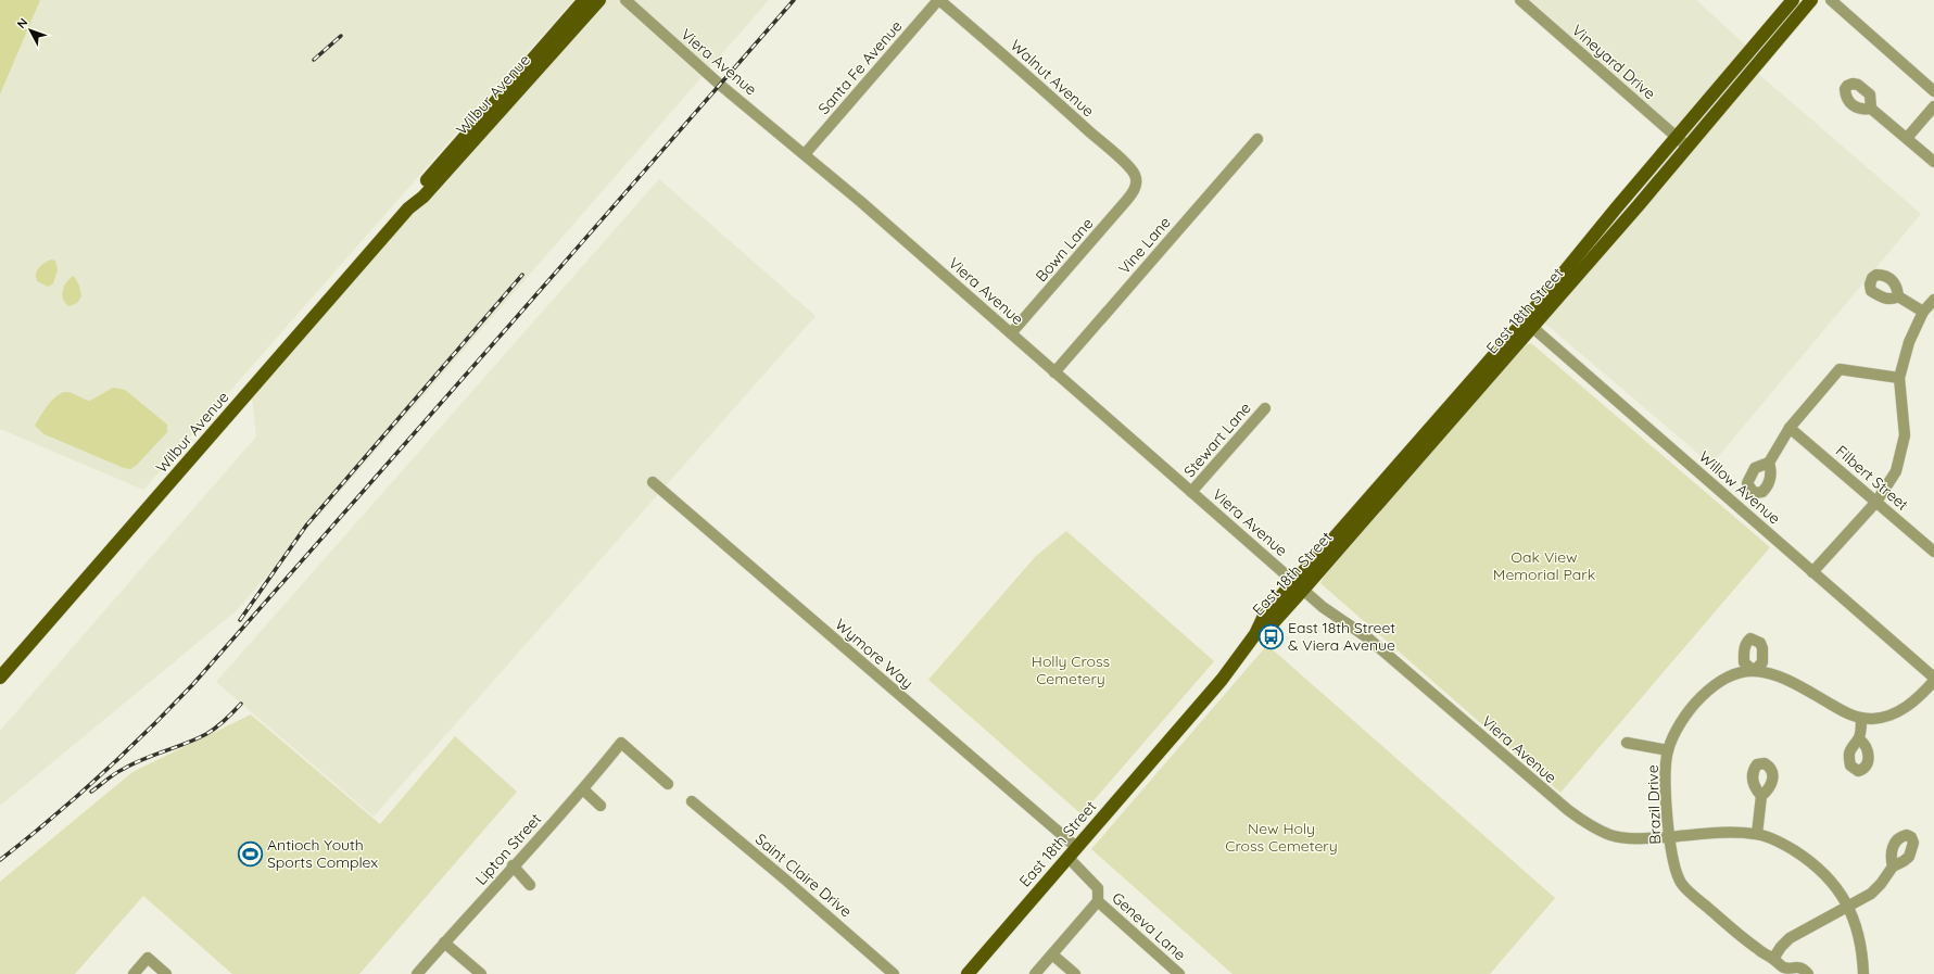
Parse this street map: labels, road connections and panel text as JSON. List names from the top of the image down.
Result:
{
  "streets": {
    "main road": ["Wilbur Avenue", "East 18th Street"],
    "street": [
      "Viera Avenue",
      "Vineyard Drive",
      "Santa Fe Avenue",
      "Walnut Avenue",
      "Vine Lane",
      "Bown Lane",
      "Stewart Lane",
      "Filbert Street",
      "Willow Avenue",
      "Wymore Way",
      "Brazil Drive",
      "Lipton Street",
      "Saint Claire Drive",
      "Geneva Lane"
    ]
  },
  "crossings": [
    ["Viera Avenue", "Santa Fe Avenue"],
    ["Viera Avenue", "Vine Lane"],
    ["Viera Avenue", "Bown Lane"],
    ["Viera Avenue", "East 18th Street"],
    ["Viera Avenue", "Stewart Lane"],
    ["Viera Avenue", "Brazil Drive"],
    ["Vineyard Drive", "East 18th Street"],
    ["Santa Fe Avenue", "Walnut Avenue"],
    ["Walnut Avenue", "Bown Lane"],
    ["East 18th Street", "Willow Avenue"],
    ["East 18th Street", "Wymore Way"],
    ["Willow Avenue", "Brazil Drive"],
    ["Wymore Way", "Geneva Lane"]
  ],
  "parks": ["Oak View Memorial Park", "Holly Cross Cemetery", "New Holy Cross Cemetery"],
  "places": {
    "bus stop": ["East 18th Street & Viera Avenue"],
    "sports": ["Antioch Youth Sports Complex"]
  },
  "north": "top left"
}
